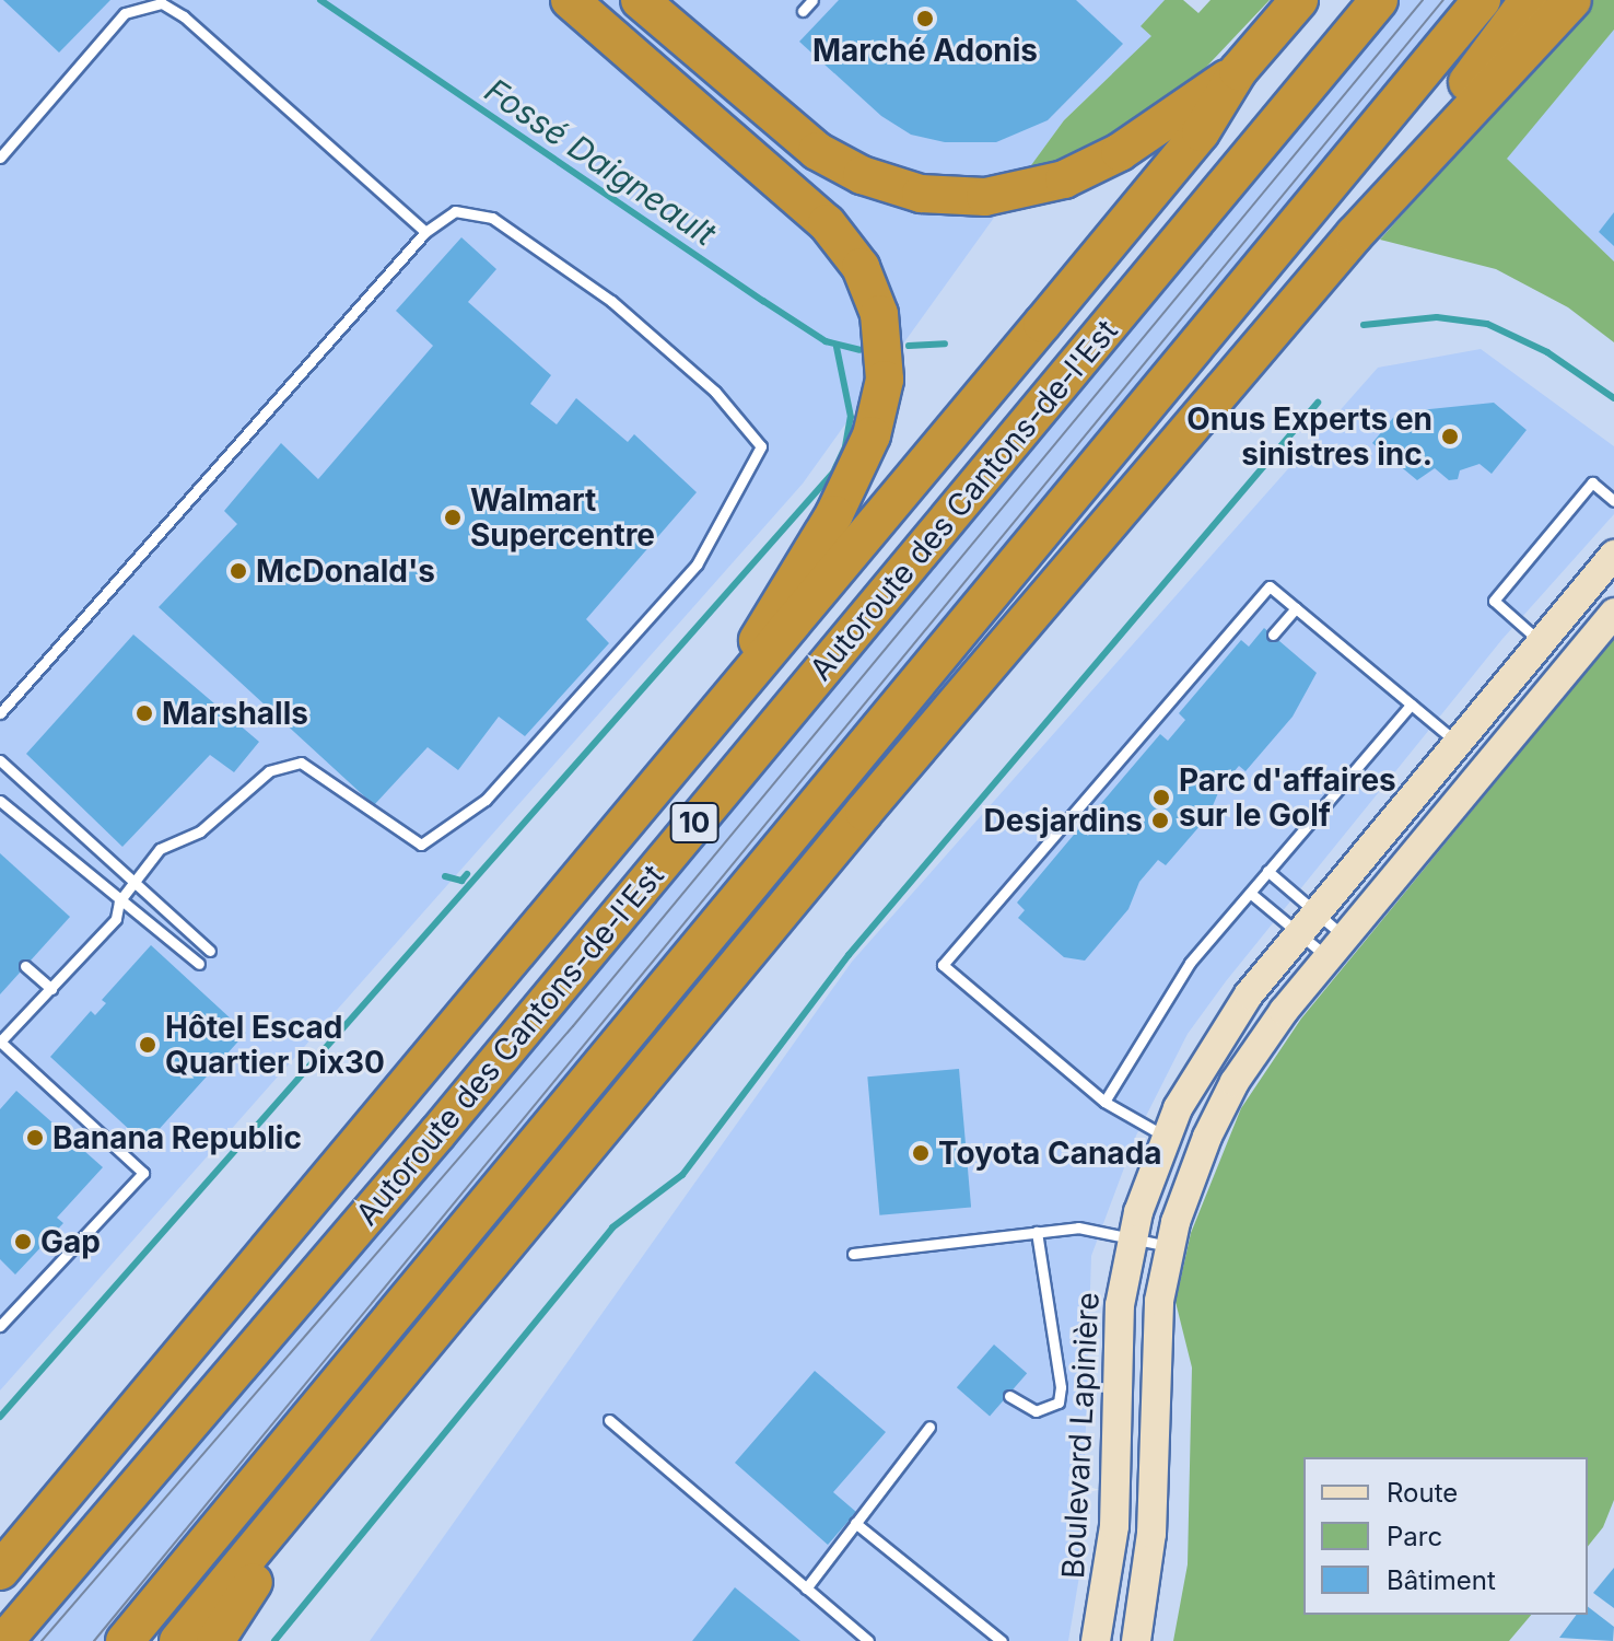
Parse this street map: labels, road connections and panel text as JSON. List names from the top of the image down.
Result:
{
  "streets": {
    "highway": ["Autoroute des Cantons-de-l'Est", "10"],
    "main road": ["Boulevard Lapinière"]
  },
  "water": ["Fossé Daigneault"],
  "places": [
    "Marché Adonis",
    "Onus Experts en sinistres inc.",
    "Walmart Supercentre",
    "McDonald's",
    "Marshalls",
    "Parc d'affaires sur le Golf",
    "Desjardins",
    "Hôtel Escad Quartier Dix30",
    "Banana Republic",
    "Toyota Canada",
    "Gap"
  ],
  "legend": ["Route", "Parc", "Bâtiment"]
}
